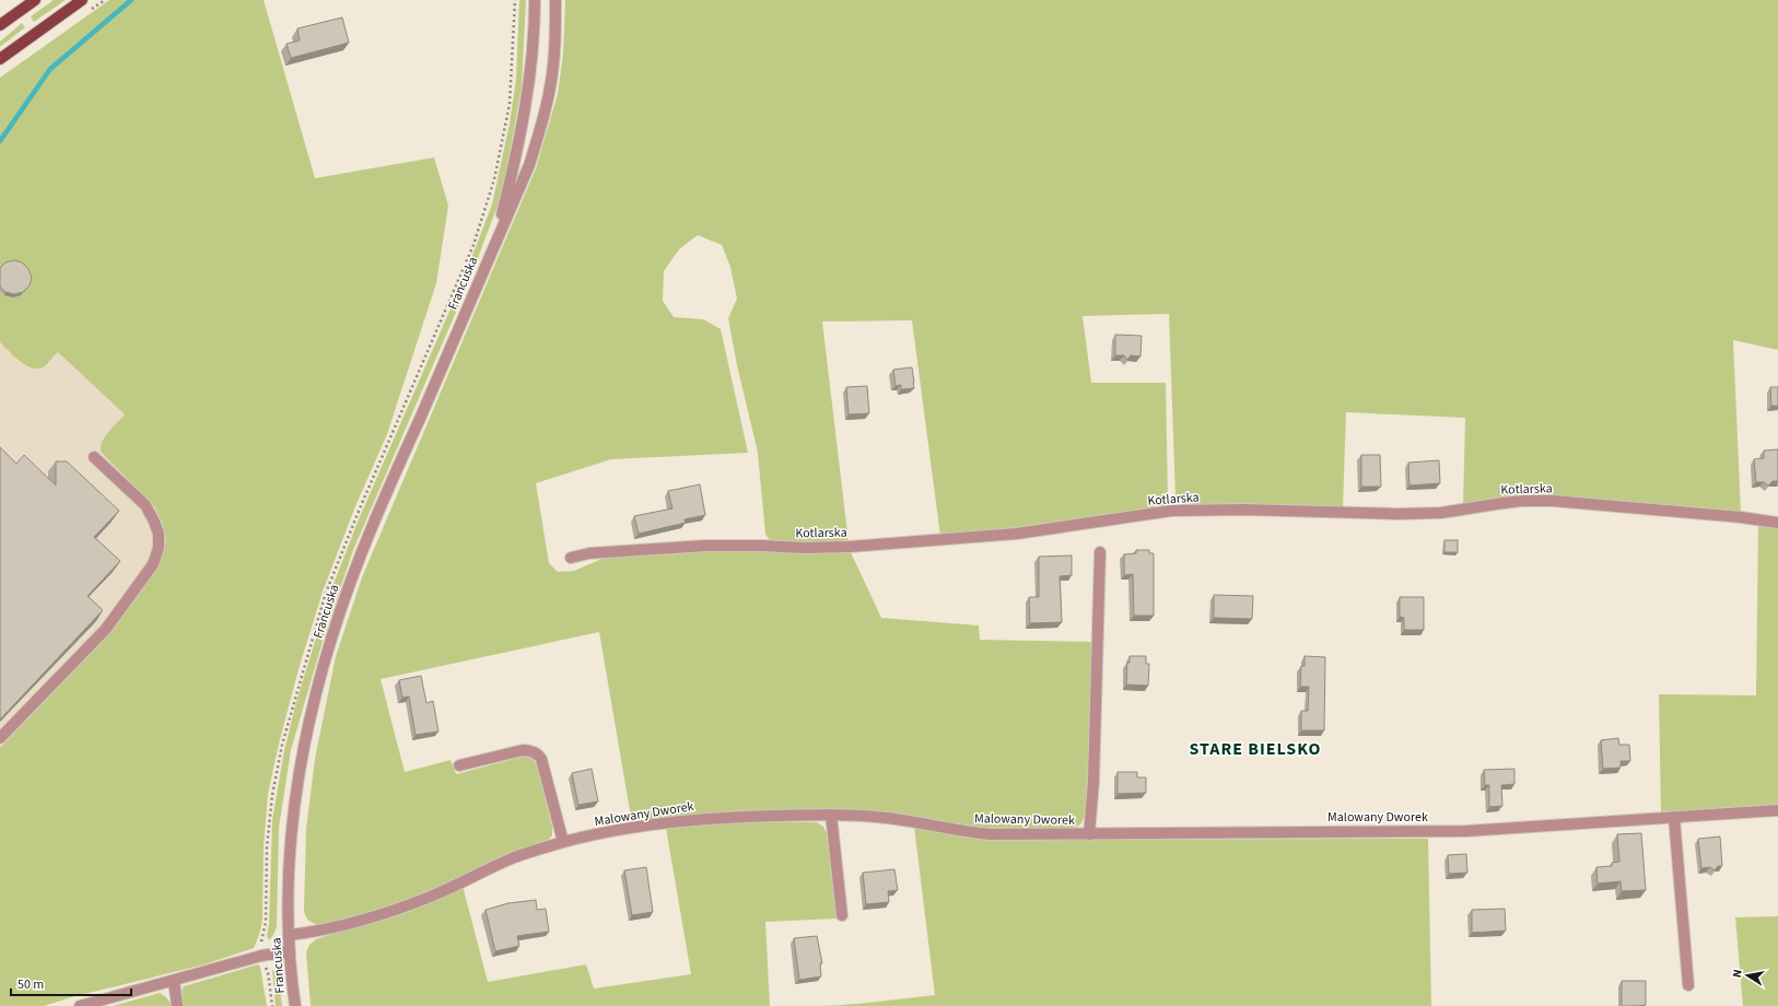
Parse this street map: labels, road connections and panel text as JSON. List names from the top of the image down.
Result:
{
  "streets": {
    "street": ["Francuska", "Kotlarska", "Malowany Dworek"]
  },
  "crossings": [
    ["Francuska", "Malowany Dworek"]
  ],
  "districts": ["STARE BIELSKO"],
  "scale_bar": "50 m",
  "north": "left"
}
